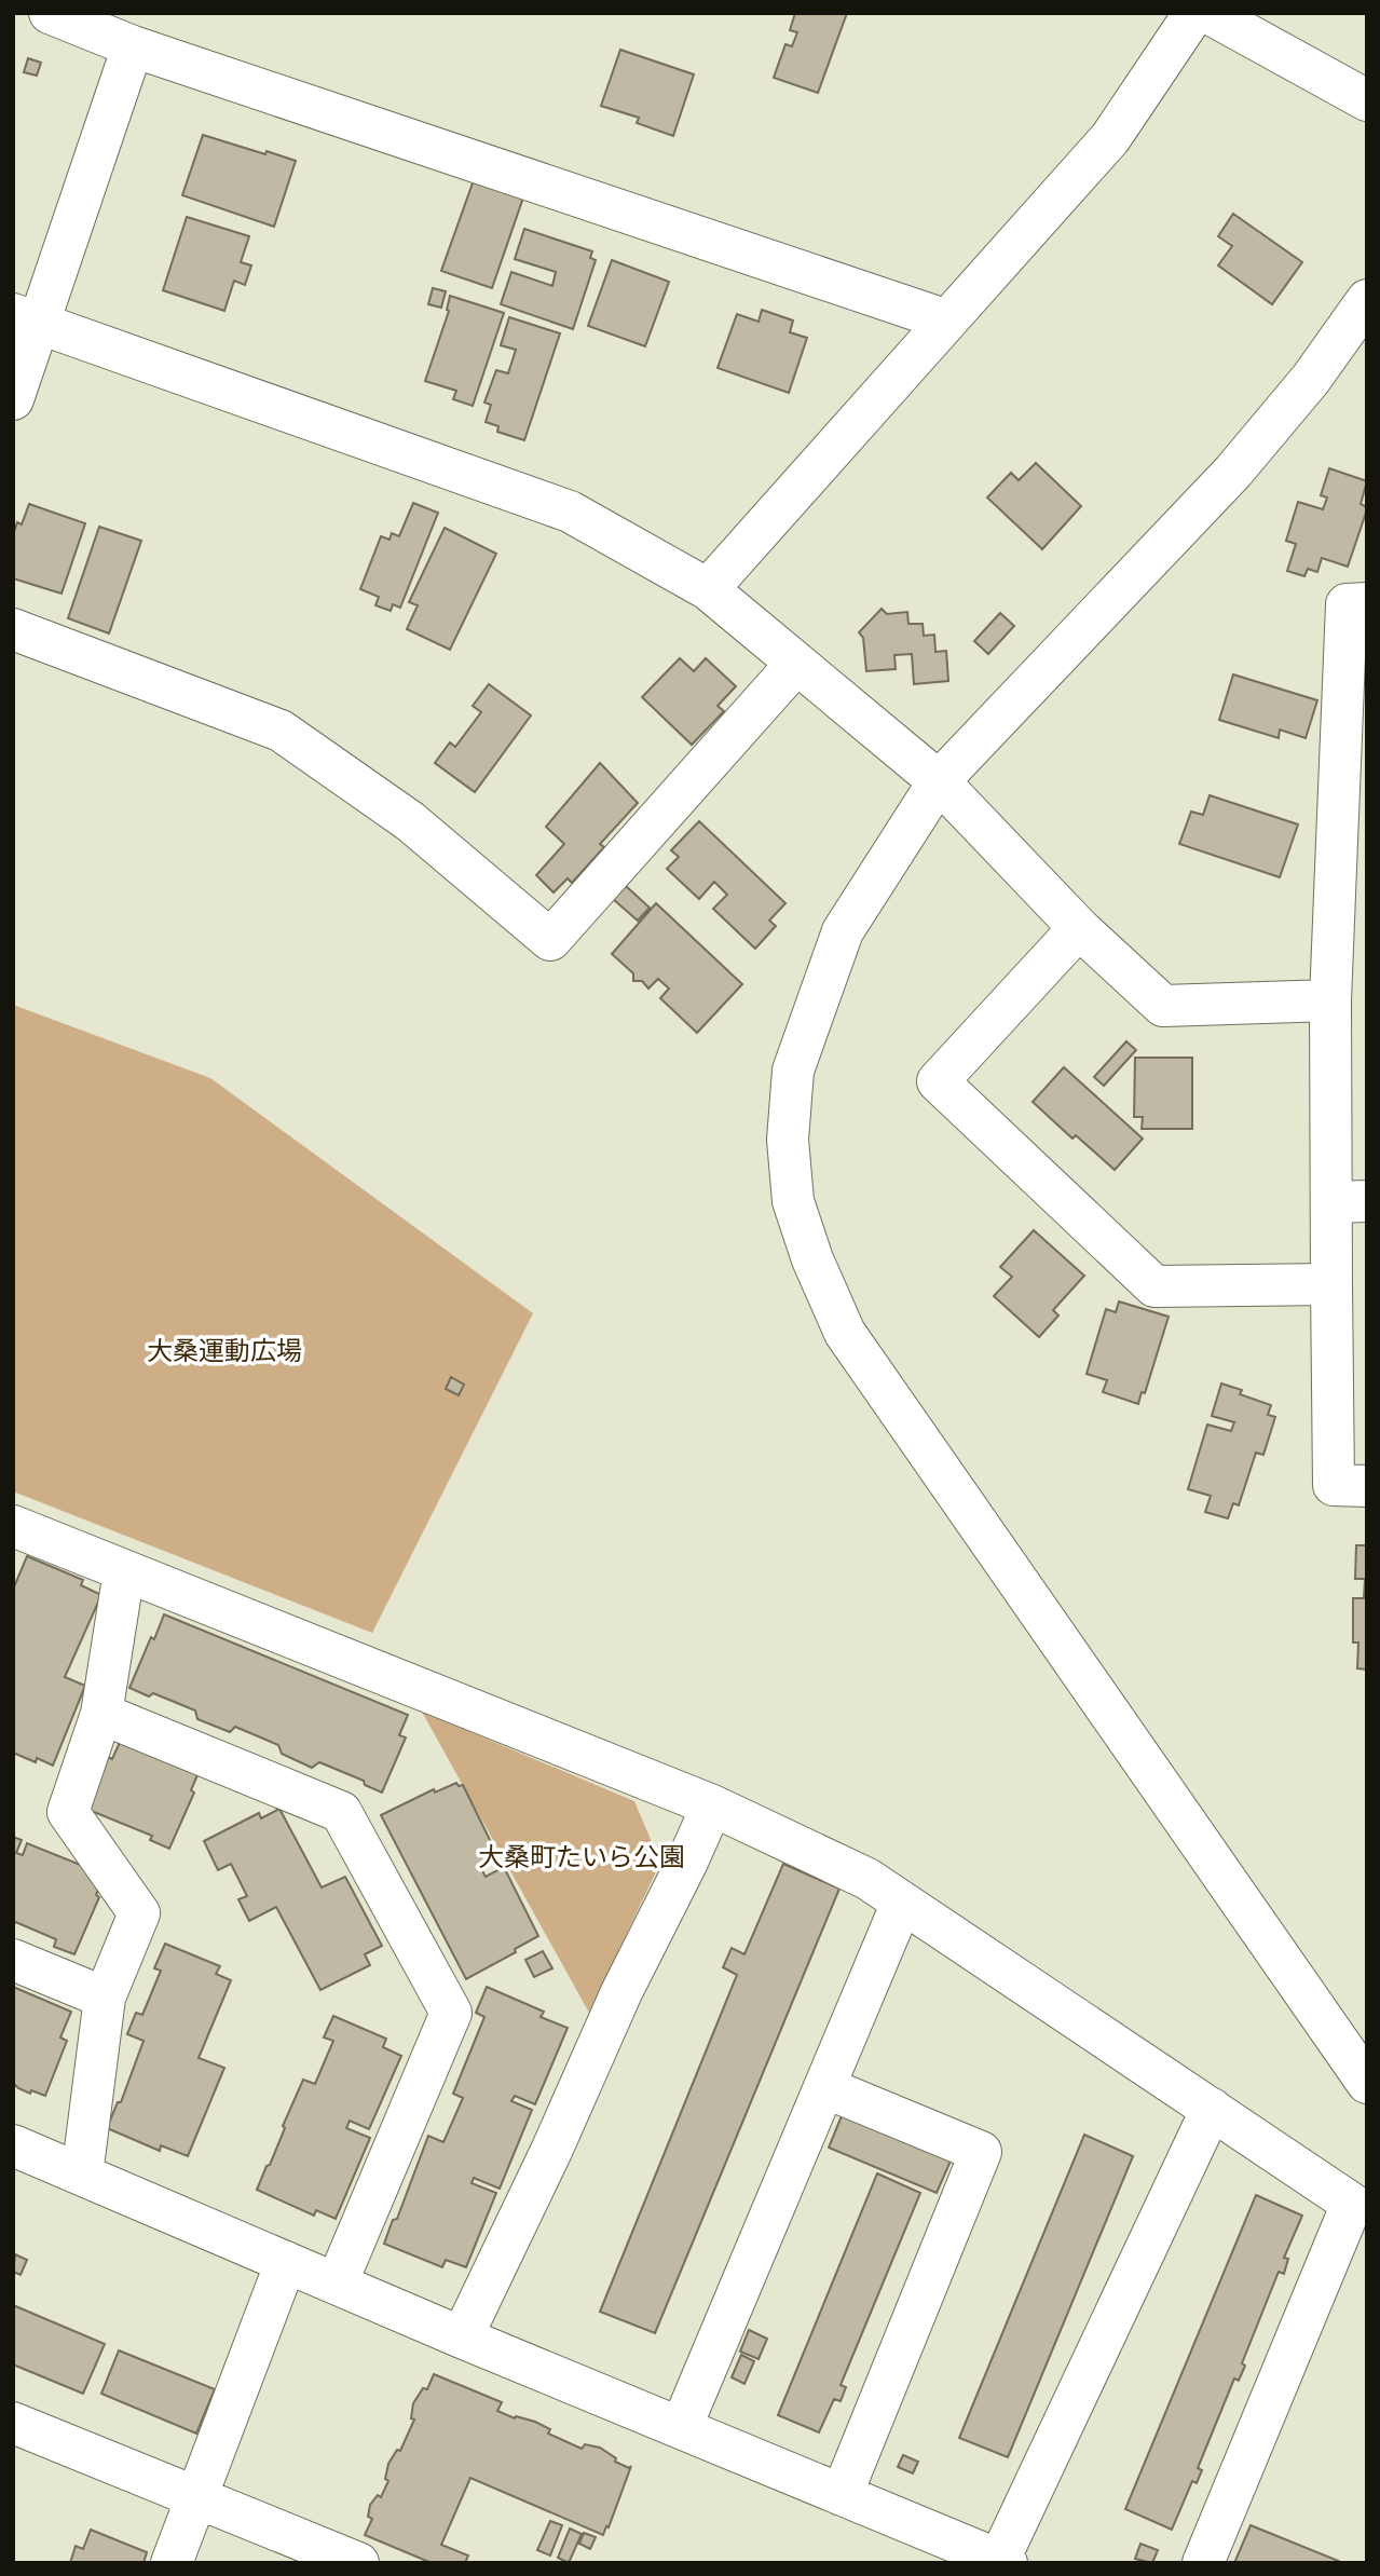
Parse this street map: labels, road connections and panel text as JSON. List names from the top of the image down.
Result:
{
  "parks": ["大桑運動広場", "大桑町たいら公園"]
}
